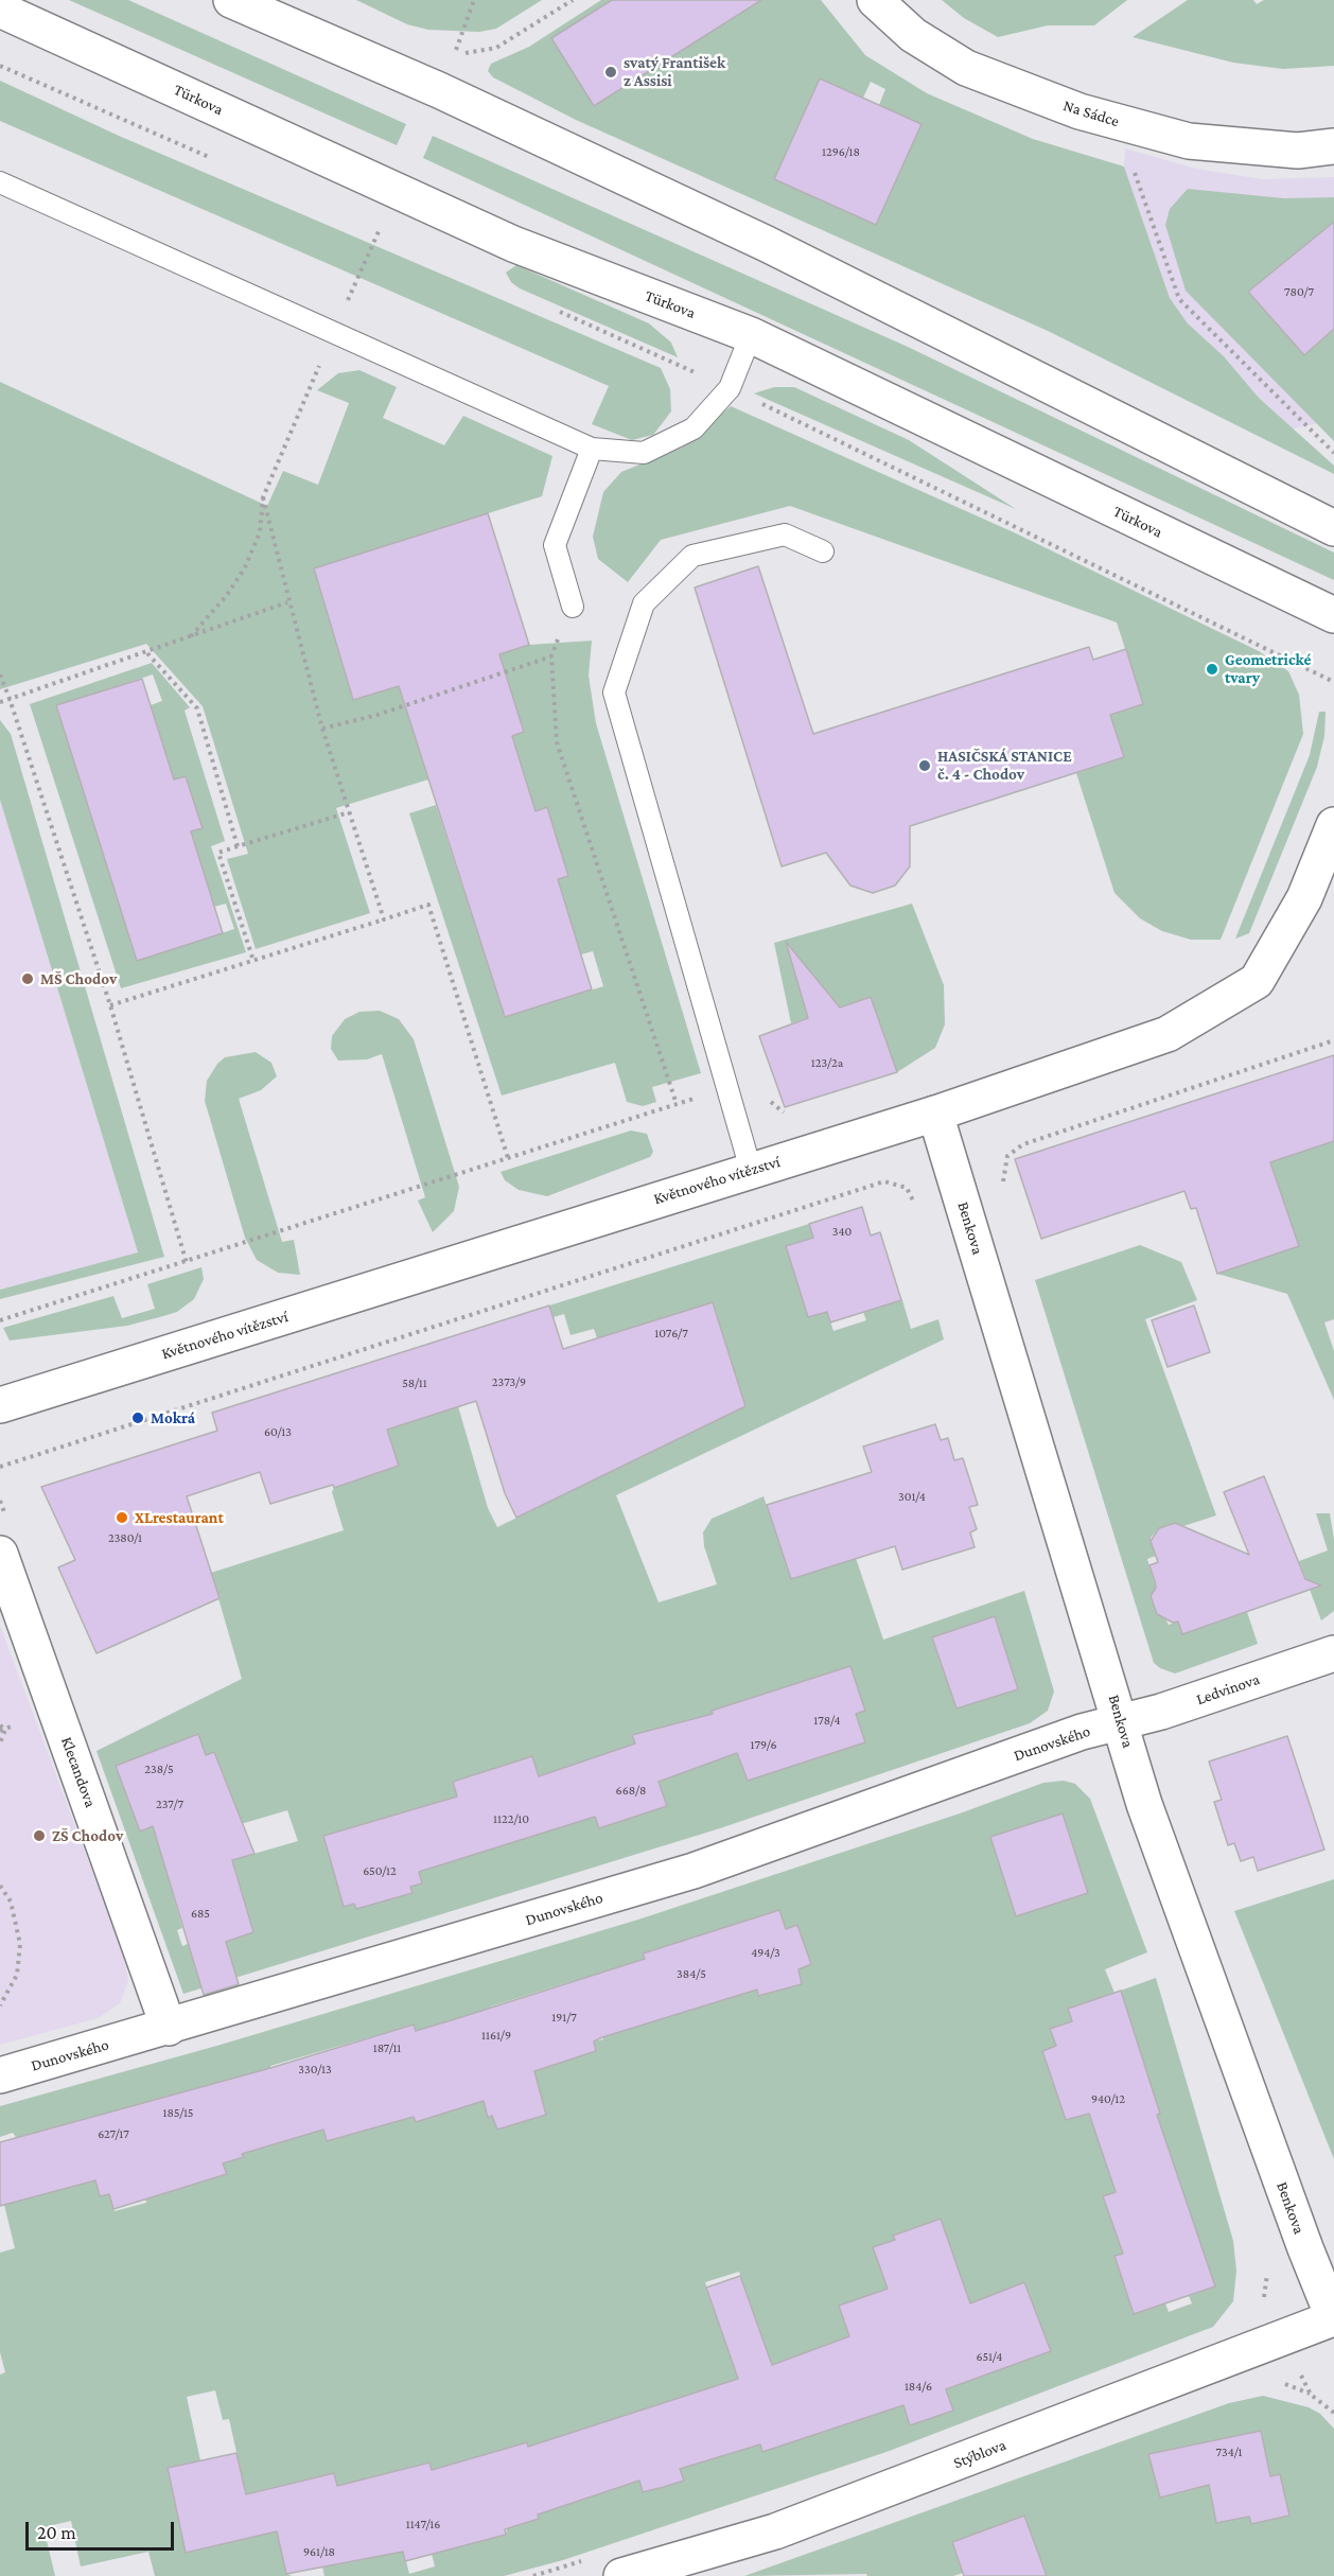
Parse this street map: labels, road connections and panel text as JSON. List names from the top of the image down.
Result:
{
  "streets": {
    "street": [
      "Türkova",
      "Na Sádce",
      "Květnového vítězství",
      "Benkova",
      "Ledvinova",
      "Dunovského",
      "Klecandova",
      "Stýblova"
    ]
  },
  "crossings": [
    ["Květnového vítězství", "Benkova"],
    ["Benkova", "Ledvinova"],
    ["Benkova", "Dunovského"],
    ["Benkova", "Stýblova"],
    ["Ledvinova", "Dunovského"],
    ["Dunovského", "Klecandova"]
  ],
  "places": [
    "svatý František z Assisi",
    "Geometrické tvary",
    "HASIČSKÁ STANICE č. 4 - Chodov",
    "MŠ Chodov",
    "Mokrá",
    "XLrestaurant",
    "ZŠ Chodov"
  ],
  "house_numbers": [
    "1296/18",
    "780/7",
    "123/2a",
    "340",
    "1076/7",
    "2373/9",
    "58/11",
    "60/13",
    "301/4",
    "2380/1",
    "178/4",
    "179/6",
    "238/5",
    "668/8",
    "237/7",
    "1122/10",
    "650/12",
    "685",
    "494/3",
    "384/5",
    "191/7",
    "1161/9",
    "187/11",
    "330/13",
    "940/12",
    "185/15",
    "627/17",
    "651/4",
    "184/6",
    "734/1",
    "1147/16",
    "961/18"
  ],
  "scale_bar": "20 m"
}
